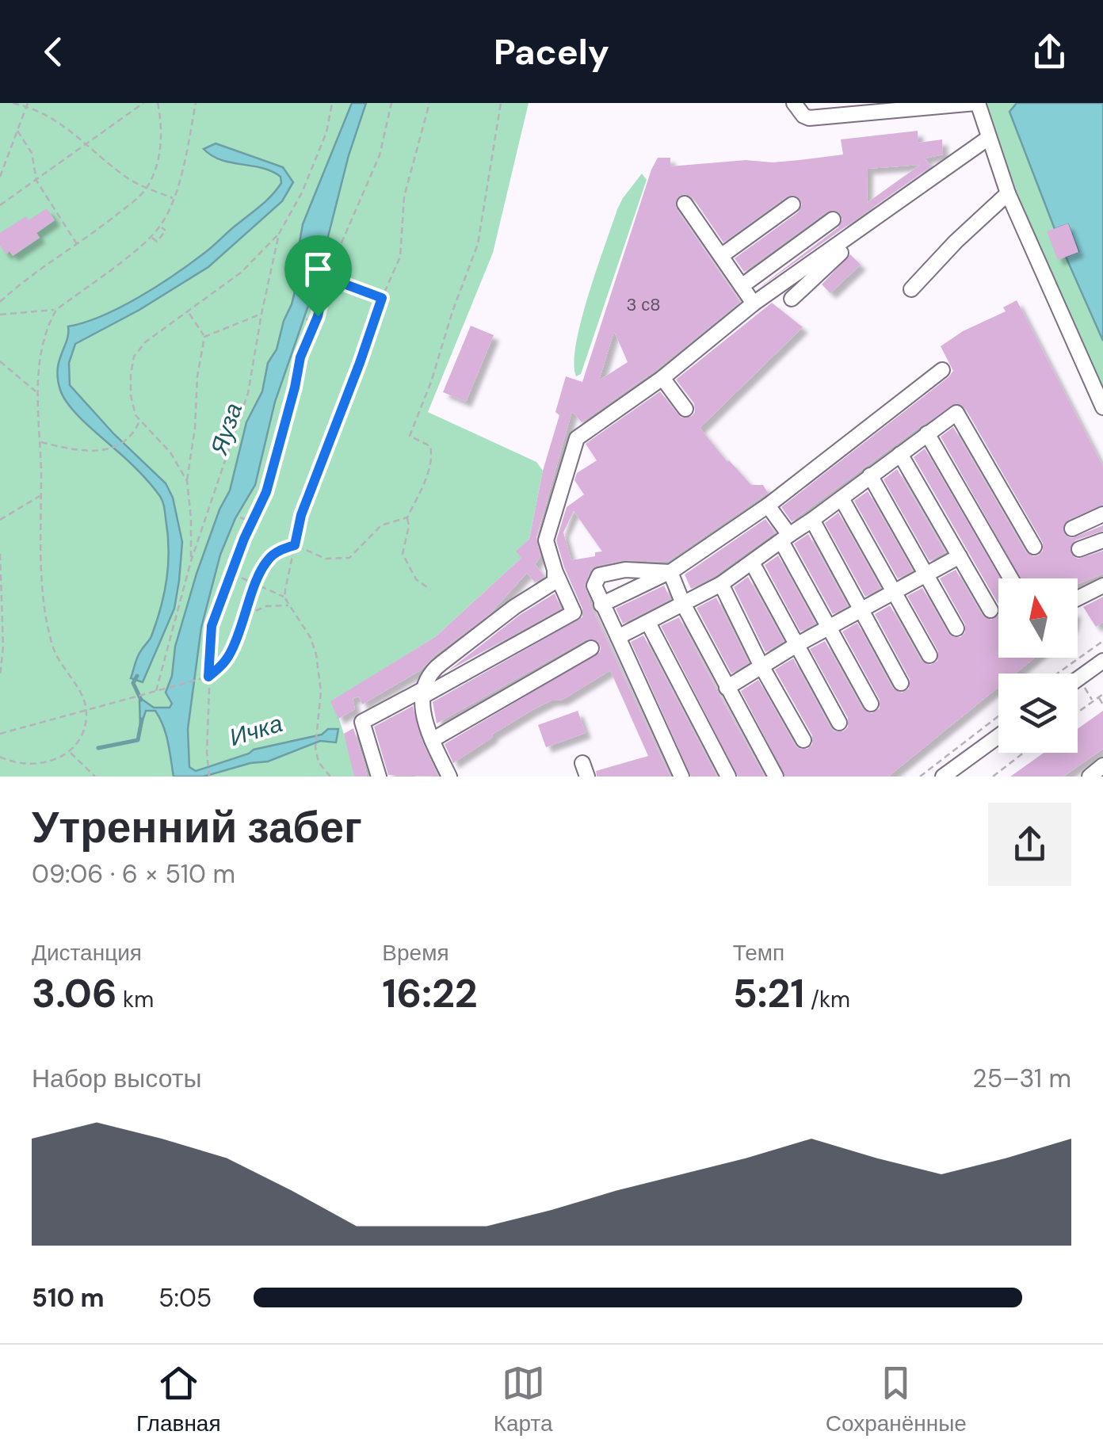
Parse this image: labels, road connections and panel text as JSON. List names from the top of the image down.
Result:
{
  "water": ["Яуза", "Ичка"],
  "house_numbers": ["3 с8"],
  "north": "top",
  "page": {
    "header": "Pacely",
    "heading": ["Утренний забег", "09:06 · 6 × 510 m"],
    "stats": [
      ["Дистанция", "3.06 km"],
      ["Время", "16:22"],
      ["Темп", "5:21 /km"]
    ],
    "chart": ["Набор высоты", "25–31 m"],
    "list": [
      {
        "name": "510 m",
        "note": "5:05"
      }
    ],
    "tabs": ["Главная", "Карта", "Сохранённые"]
  }
}
